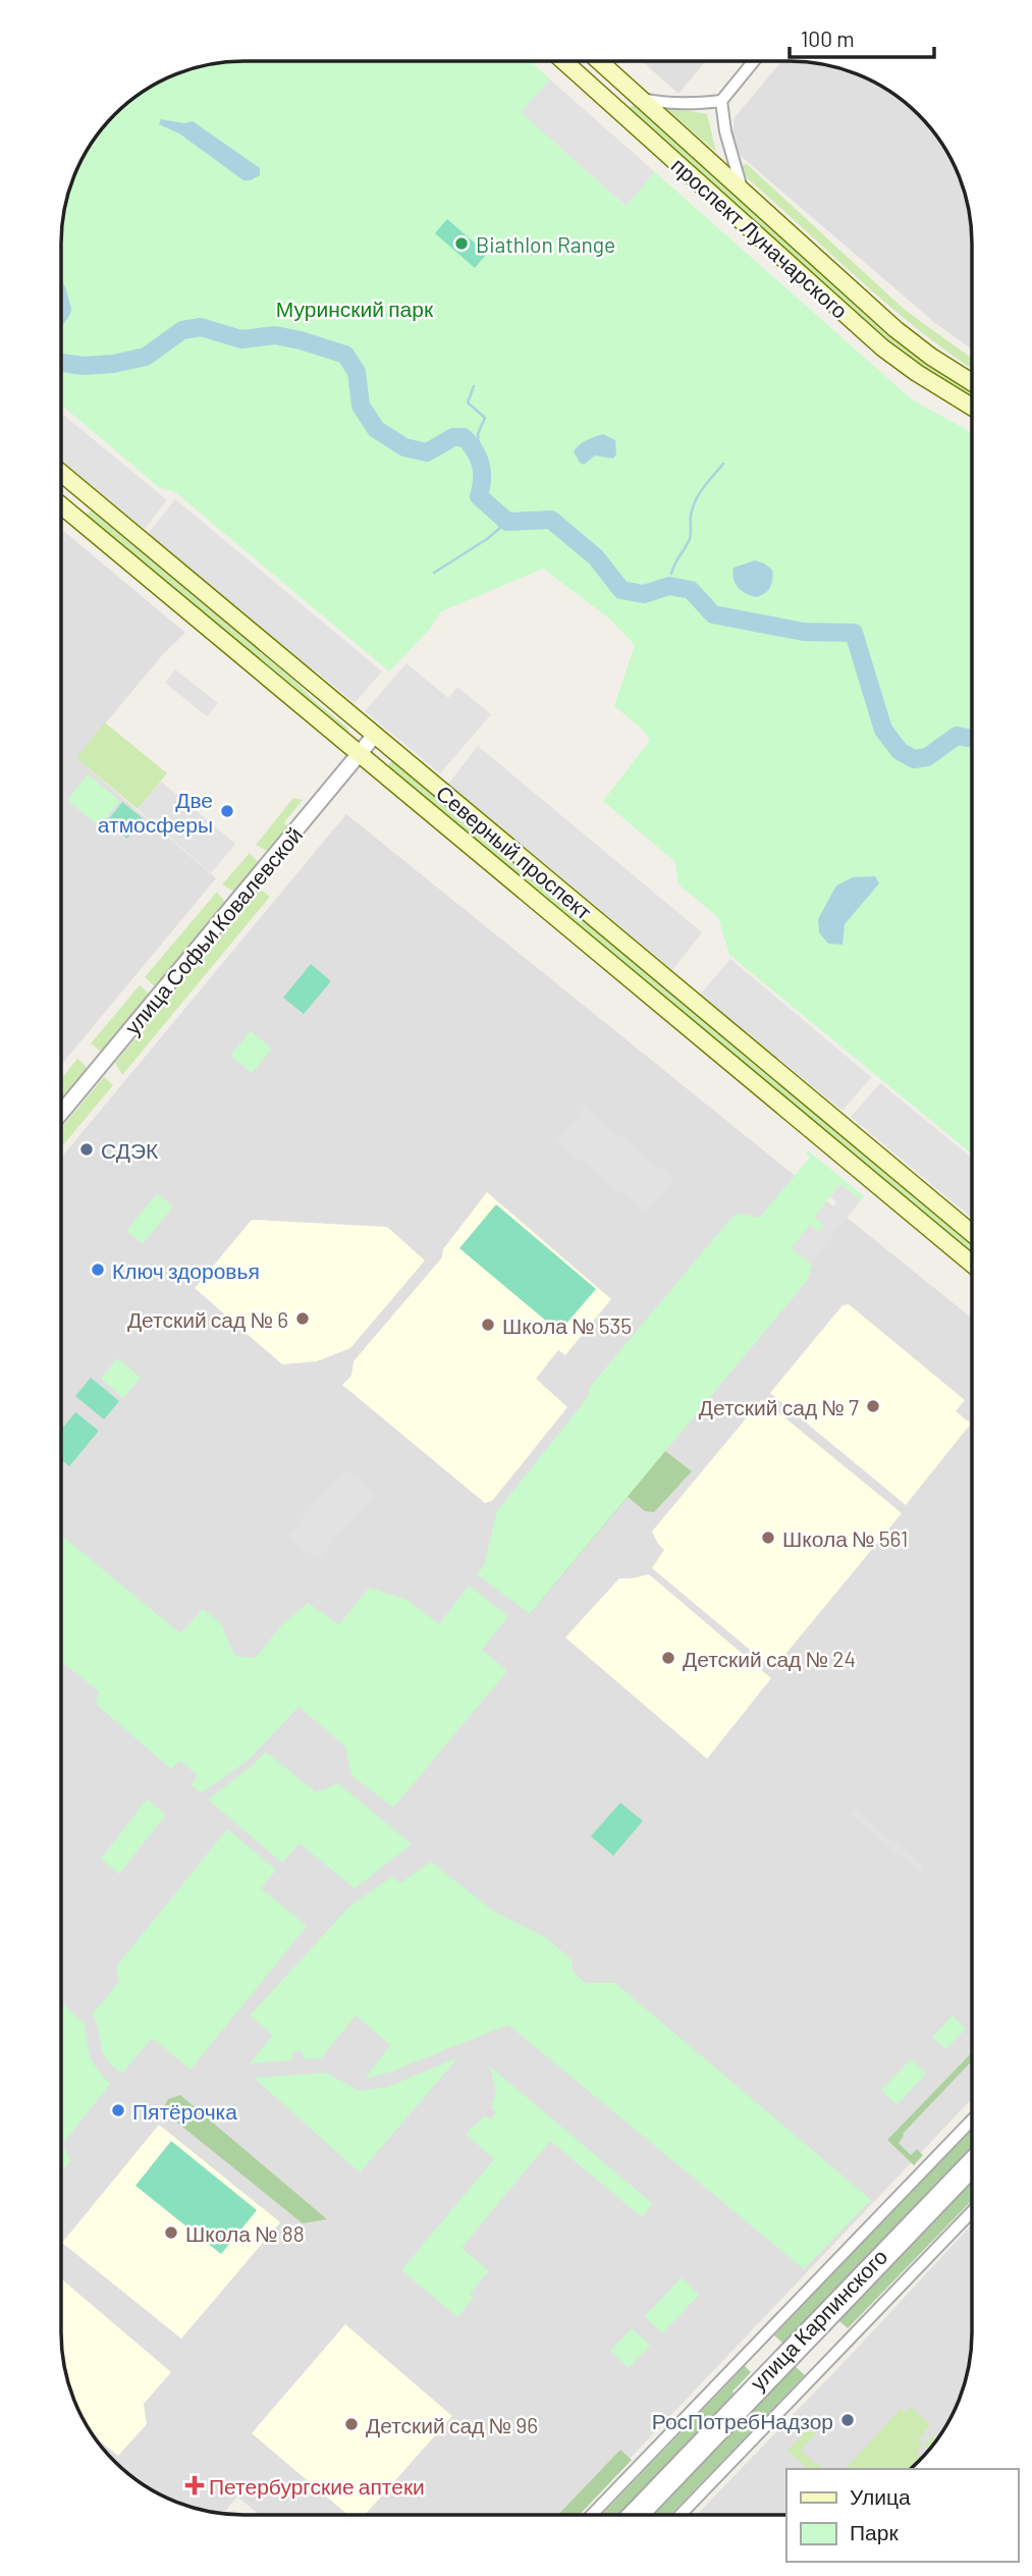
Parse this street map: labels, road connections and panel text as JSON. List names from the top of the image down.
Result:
{
  "streets": {
    "main road": ["проспект Луначарского", "Северный проспект"],
    "street": ["улица Софьи Ковалевской", "улица Карпинского"]
  },
  "crossings": [
    ["Северный проспект", "улица Софьи Ковалевской"]
  ],
  "parks": ["Муринский парк"],
  "places": {
    "other": [
      "Biathlon Range",
      "Две атмосферы",
      "СДЭК",
      "Ключ здоровья",
      "Детский сад № 6",
      "Школа № 535",
      "Детский сад № 7",
      "Школа № 561",
      "Детский сад № 24",
      "Пятёрочка",
      "Школа № 88",
      "РосПотребНадзор",
      "Детский сад № 96"
    ],
    "health": ["Петербургские аптеки"]
  },
  "legend": ["Улица", "Парк"],
  "scale_bar": "100 m"
}
